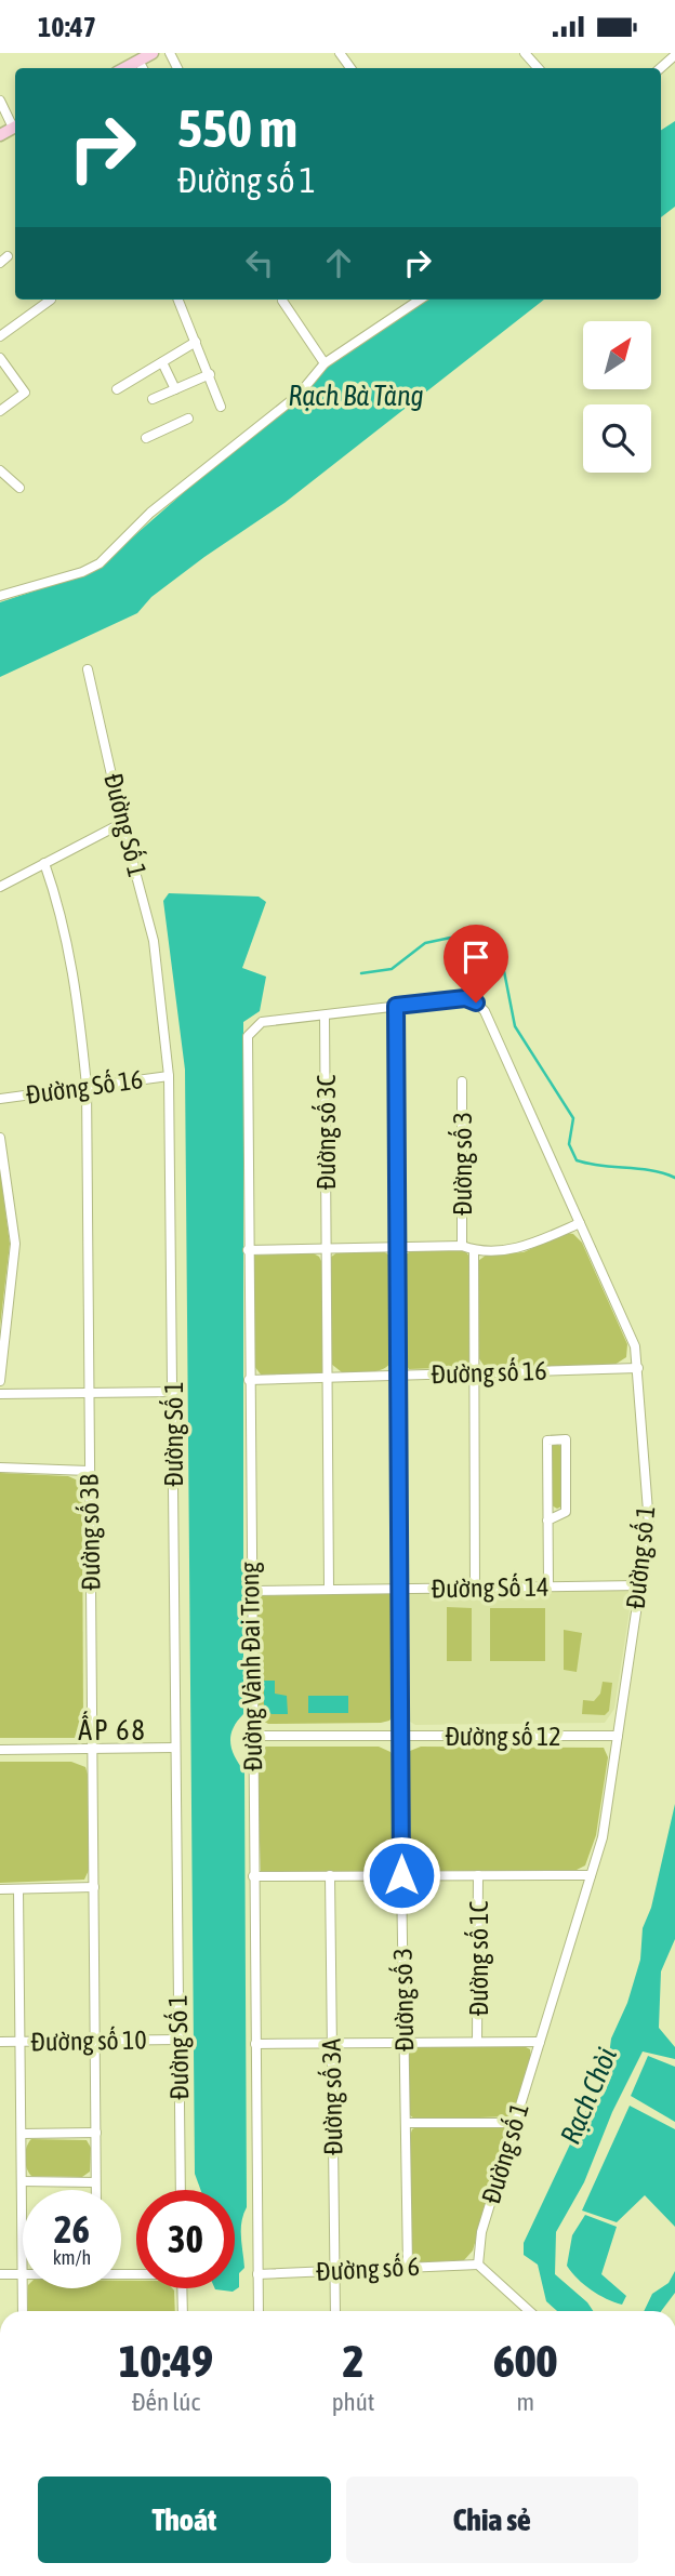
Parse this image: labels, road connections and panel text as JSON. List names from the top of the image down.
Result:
{
  "streets": {
    "street": [
      "Đường Số 1",
      "Đường Số 16",
      "Đường số 3C",
      "Đường số 3",
      "Đường số 16",
      "Đường số 3B",
      "Đường số 1",
      "Đường Số 14",
      "Đường Vành Đai Trong",
      "Đường số 12",
      "Đường số 1C",
      "Đường số 10",
      "Đường số 3A",
      "Đường số 6"
    ]
  },
  "crossings": [
    ["Đường Số 1", "Đường Số 16"],
    ["Đường Số 1", "Đường số 10"],
    ["Đường Số 16", "Đường số 3B"],
    ["Đường số 3C", "Đường số 1"],
    ["Đường số 3", "Đường số 16"],
    ["Đường số 3", "Đường số 1"],
    ["Đường số 3", "Đường Số 14"],
    ["Đường số 3", "Đường số 12"],
    ["Đường số 3", "Đường số 6"],
    ["Đường số 16", "Đường số 1"],
    ["Đường số 16", "Đường Vành Đai Trong"],
    ["Đường số 3B", "Đường số 10"],
    ["Đường số 1", "Đường Số 14"],
    ["Đường số 1", "Đường Vành Đai Trong"],
    ["Đường số 1", "Đường số 12"],
    ["Đường số 1", "Đường số 6"],
    ["Đường Số 14", "Đường Vành Đai Trong"],
    ["Đường Vành Đai Trong", "Đường số 12"],
    ["Đường Vành Đai Trong", "Đường số 6"],
    ["Đường số 3A", "Đường số 6"]
  ],
  "districts": ["ẤP 68"],
  "water": ["Rạch Bà Tàng", "Rạch Chòi"],
  "north": "top right",
  "page": {
    "status": "10:47",
    "turn": ["550 m", "Đường số 1"],
    "speed": "26 km/h",
    "limit": "30",
    "eta": [
      "10:49",
      "Đến lúc",
      "2",
      "phút",
      "600",
      "m"
    ],
    "buttons": ["Thoát", "Chia sẻ"]
  }
}
